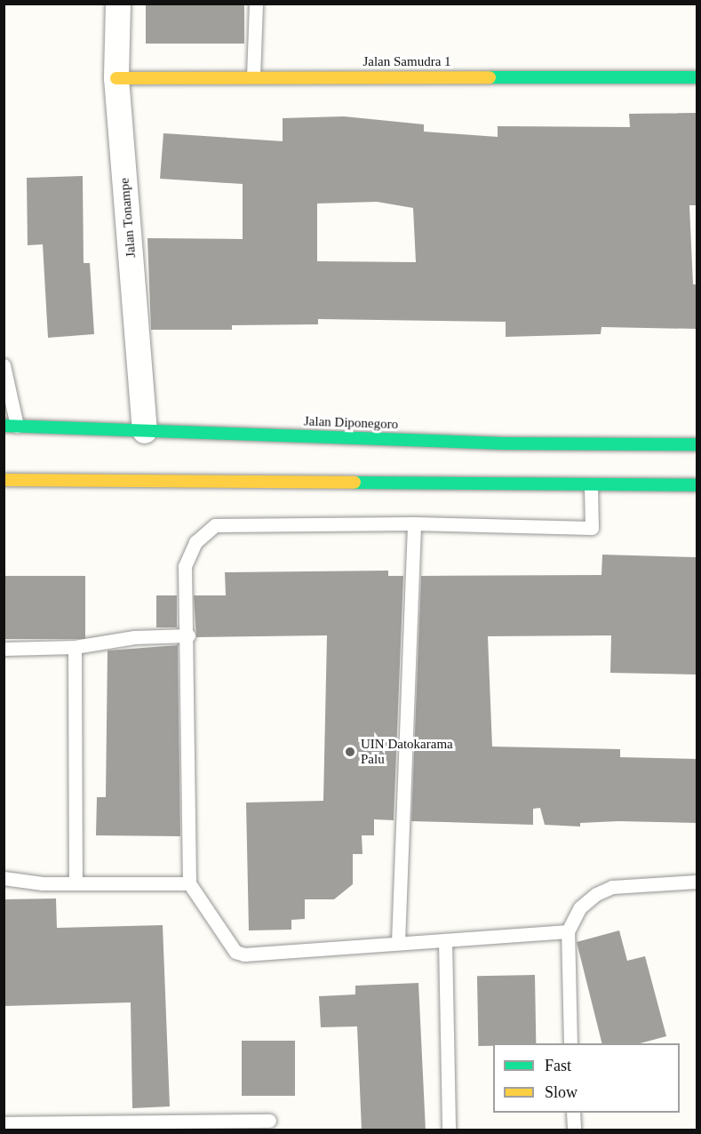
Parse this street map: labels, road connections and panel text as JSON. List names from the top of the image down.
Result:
{
  "streets": {
    "main road": ["Jalan Samudra 1", "Jalan Diponegoro"],
    "street": ["Jalan Tonampe"]
  },
  "crossings": [
    ["Jalan Samudra 1", "Jalan Tonampe"],
    ["Jalan Tonampe", "Jalan Diponegoro"]
  ],
  "places": ["UIN Datokarama Palu"],
  "legend": ["Fast", "Slow"]
}
